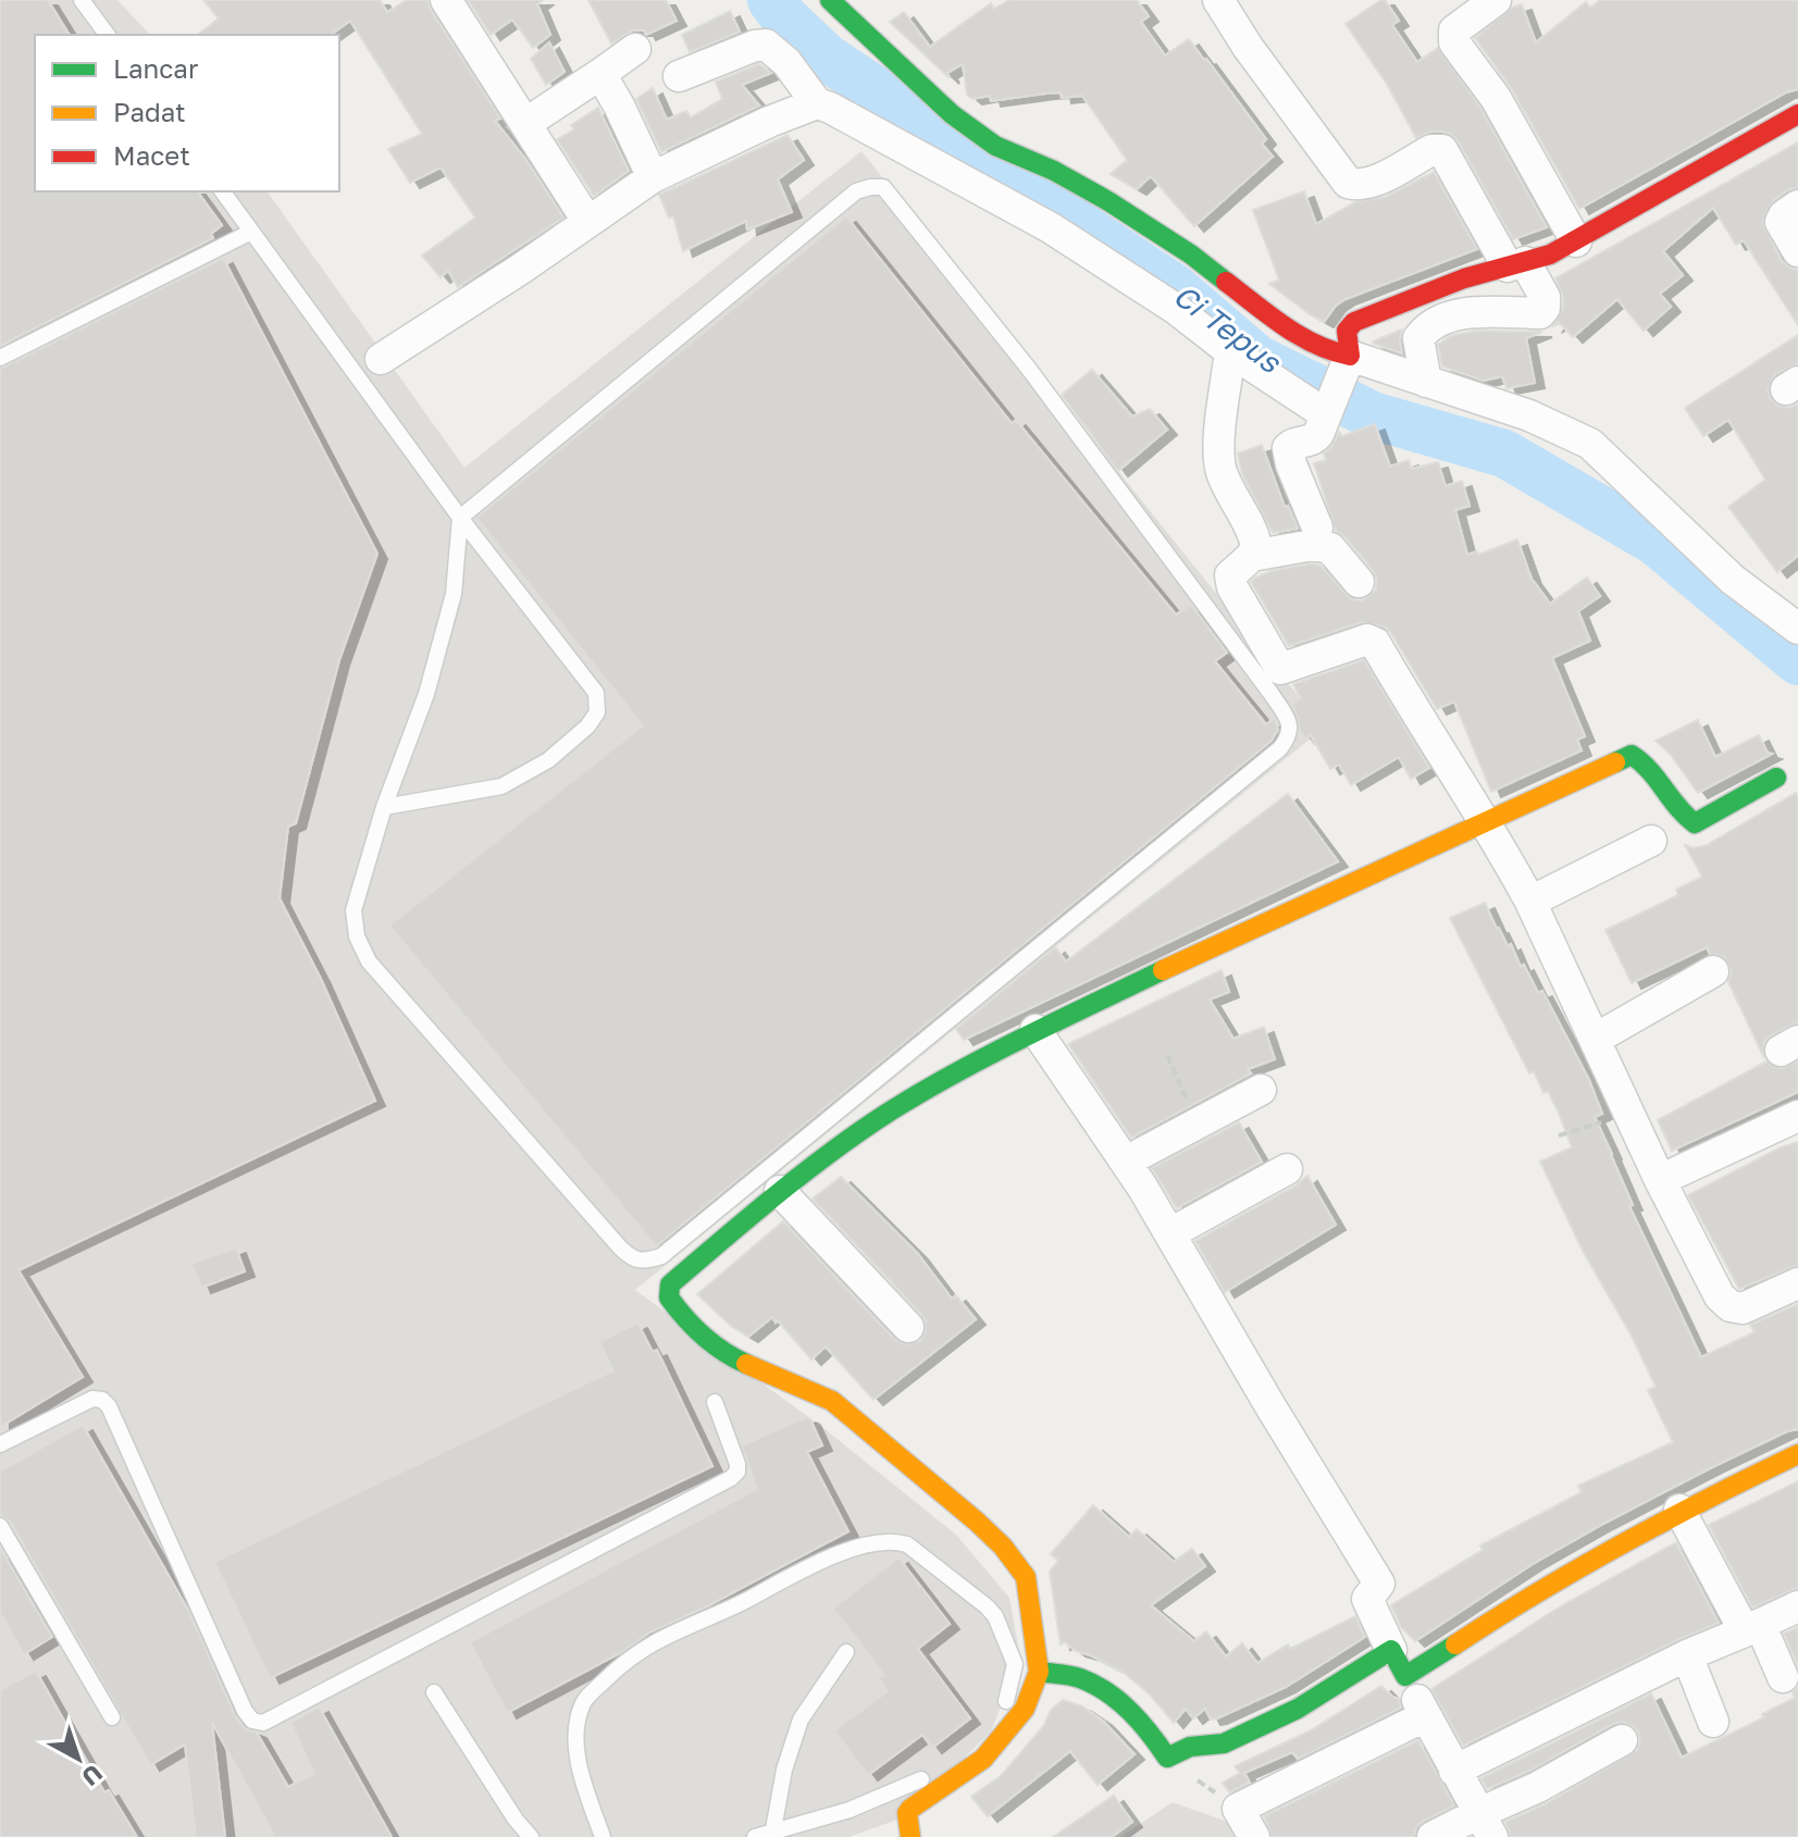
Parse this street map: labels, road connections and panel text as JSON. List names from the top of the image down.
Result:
{
  "water": ["Ci Tepus"],
  "legend": ["Lancar", "Padat", "Macet"],
  "north": "bottom right"
}
